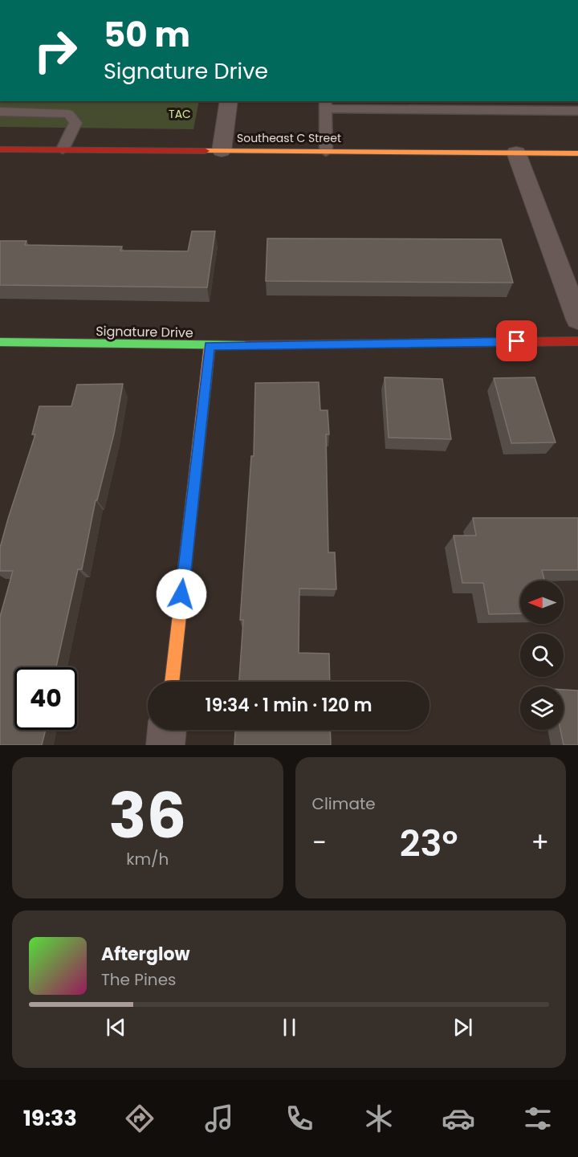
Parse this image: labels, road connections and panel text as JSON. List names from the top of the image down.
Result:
{
  "streets": {
    "street": ["Southeast C Street", "Signature Drive"]
  },
  "parks": ["TAC"],
  "north": "left",
  "page": {
    "turn": ["50 m", "Signature Drive"],
    "limit": "40",
    "trip": "19:34 · 1 min · 120 m",
    "tile": [
      ["36", "km/h"],
      "Climate"
    ],
    "heat": ["−", "23°", "+"],
    "song": ["Afterglow", "The Pines"],
    "tabs": "19:33"
  }
}
